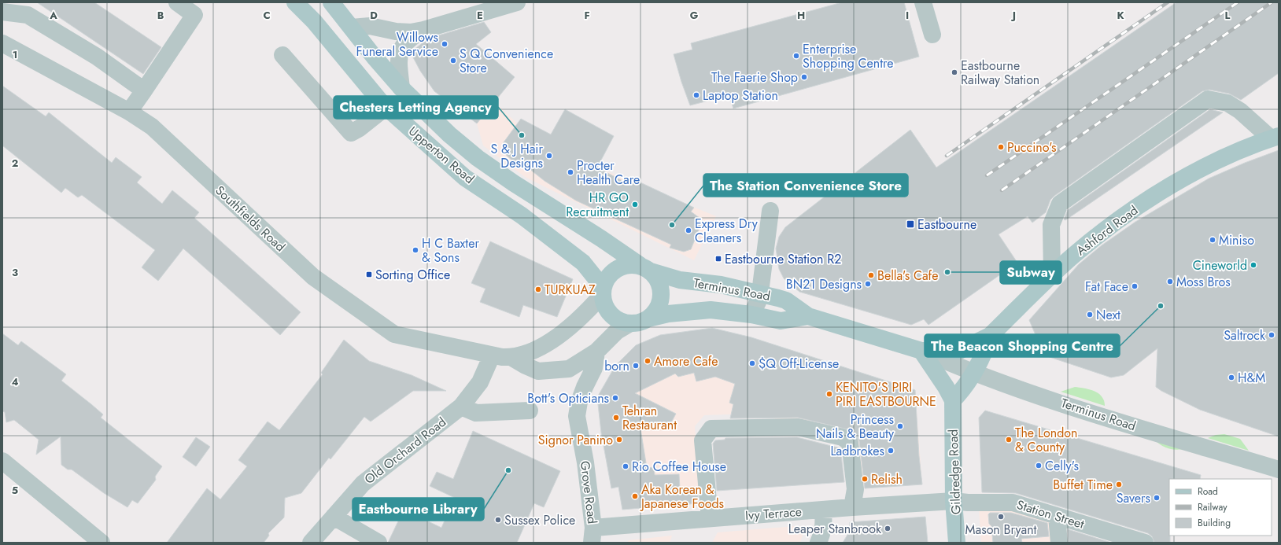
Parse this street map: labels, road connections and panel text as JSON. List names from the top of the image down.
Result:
{
  "streets": {
    "main road": [
      "Upperton Road",
      "Ashford Road",
      "Terminus Road",
      "Gildredge Road"
    ],
    "street": [
      "Southfields Road",
      "Old Orchard Road",
      "Grove Road",
      "Ivy Terrace",
      "Station Street"
    ]
  },
  "crossings": [
    ["Upperton Road", "Southfields Road"],
    ["Upperton Road", "Terminus Road"],
    ["Southfields Road", "Terminus Road"],
    ["Southfields Road", "Old Orchard Road"],
    ["Southfields Road", "Grove Road"],
    ["Ashford Road", "Terminus Road"],
    ["Ashford Road", "Gildredge Road"],
    ["Gildredge Road", "Ivy Terrace"],
    ["Gildredge Road", "Station Street"],
    ["Grove Road", "Ivy Terrace"],
    ["Ivy Terrace", "Station Street"]
  ],
  "places": {
    "other": [
      "Willows Funeral Service",
      "Enterprise Shopping Centre",
      "S Q Convenience Store",
      "Eastbourne Railway Station",
      "The Faerie Shop",
      "Laptop Station",
      "Chesters Letting Agency",
      "Puccino's",
      "S & J Hair Designs",
      "Procter Health Care",
      "HR GO Recruitment",
      "The Station Convenience Store",
      "Express Dry Cleaners",
      "Miniso",
      "H C Baxter & Sons",
      "Cineworld",
      "Subway",
      "Bella's Cafe",
      "Moss Bros",
      "BN21 Designs",
      "Fat Face",
      "TURKUAZ",
      "The Beacon Shopping Centre",
      "Next",
      "Saltrock",
      "Amore Cafe",
      "$Q Off-License",
      "born",
      "H&M",
      "KENITO'S PIRI PIRI EASTBOURNE",
      "Bott's Opticians",
      "Tehran Restaurant",
      "Princess Nails & Beauty",
      "Signor Panino",
      "The London & County",
      "Ladbrokes",
      "Celly's",
      "Rio Coffee House",
      "Eastbourne Library",
      "Relish",
      "Buffet Time",
      "Aka Korean & Japanese Foods",
      "Savers",
      "Mason Bryant",
      "Sussex Police",
      "Leaper Stanbrook"
    ],
    "transit": ["Eastbourne", "Eastbourne Station R2", "Sorting Office"]
  },
  "legend": ["Road", "Railway", "Building"],
  "grid": {
    "columns": [
      "A",
      "B",
      "C",
      "D",
      "E",
      "F",
      "G",
      "H",
      "I",
      "J",
      "K",
      "L"
    ],
    "rows": [
      "1",
      "2",
      "3",
      "4",
      "5"
    ]
  }
}
